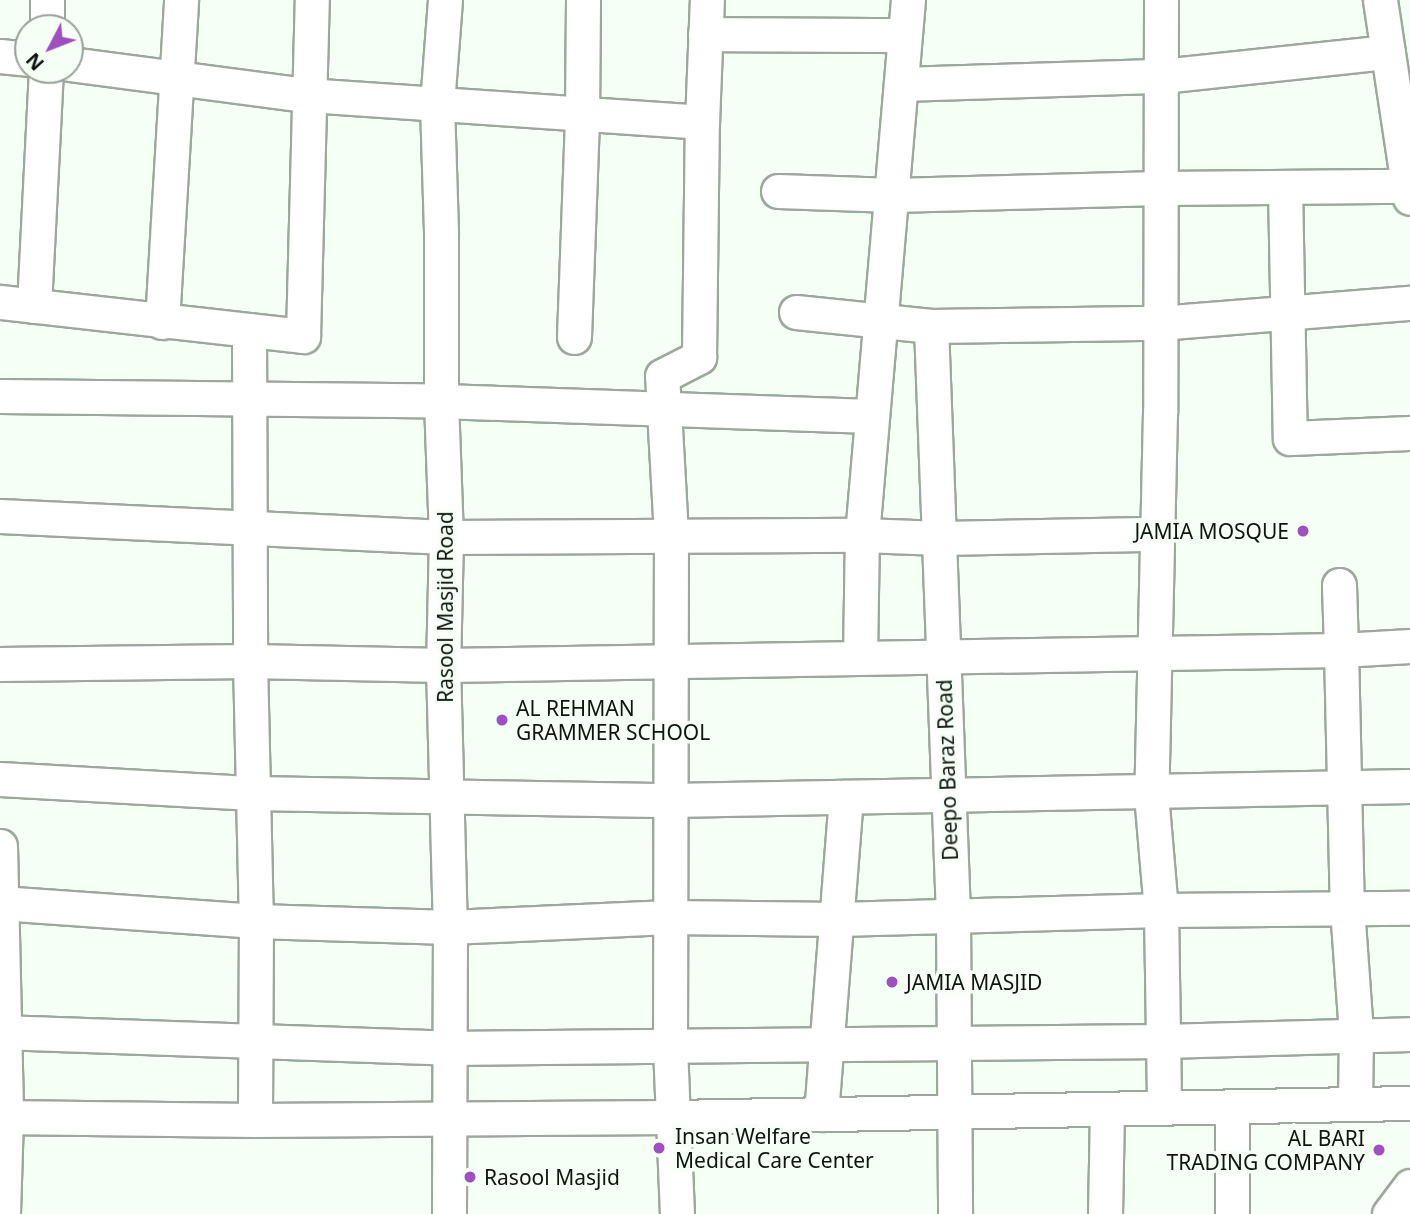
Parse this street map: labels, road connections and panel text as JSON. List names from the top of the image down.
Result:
{
  "streets": {
    "street": ["Rasool Masjid Road", "Deepo Baraz Road"]
  },
  "places": [
    "JAMIA MOSQUE",
    "AL REHMAN GRAMMER SCHOOL",
    "JAMIA MASJID",
    "Insan Welfare Medical Care Center",
    "AL BARI TRADING COMPANY",
    "Rasool Masjid"
  ],
  "north": "bottom left"
}
